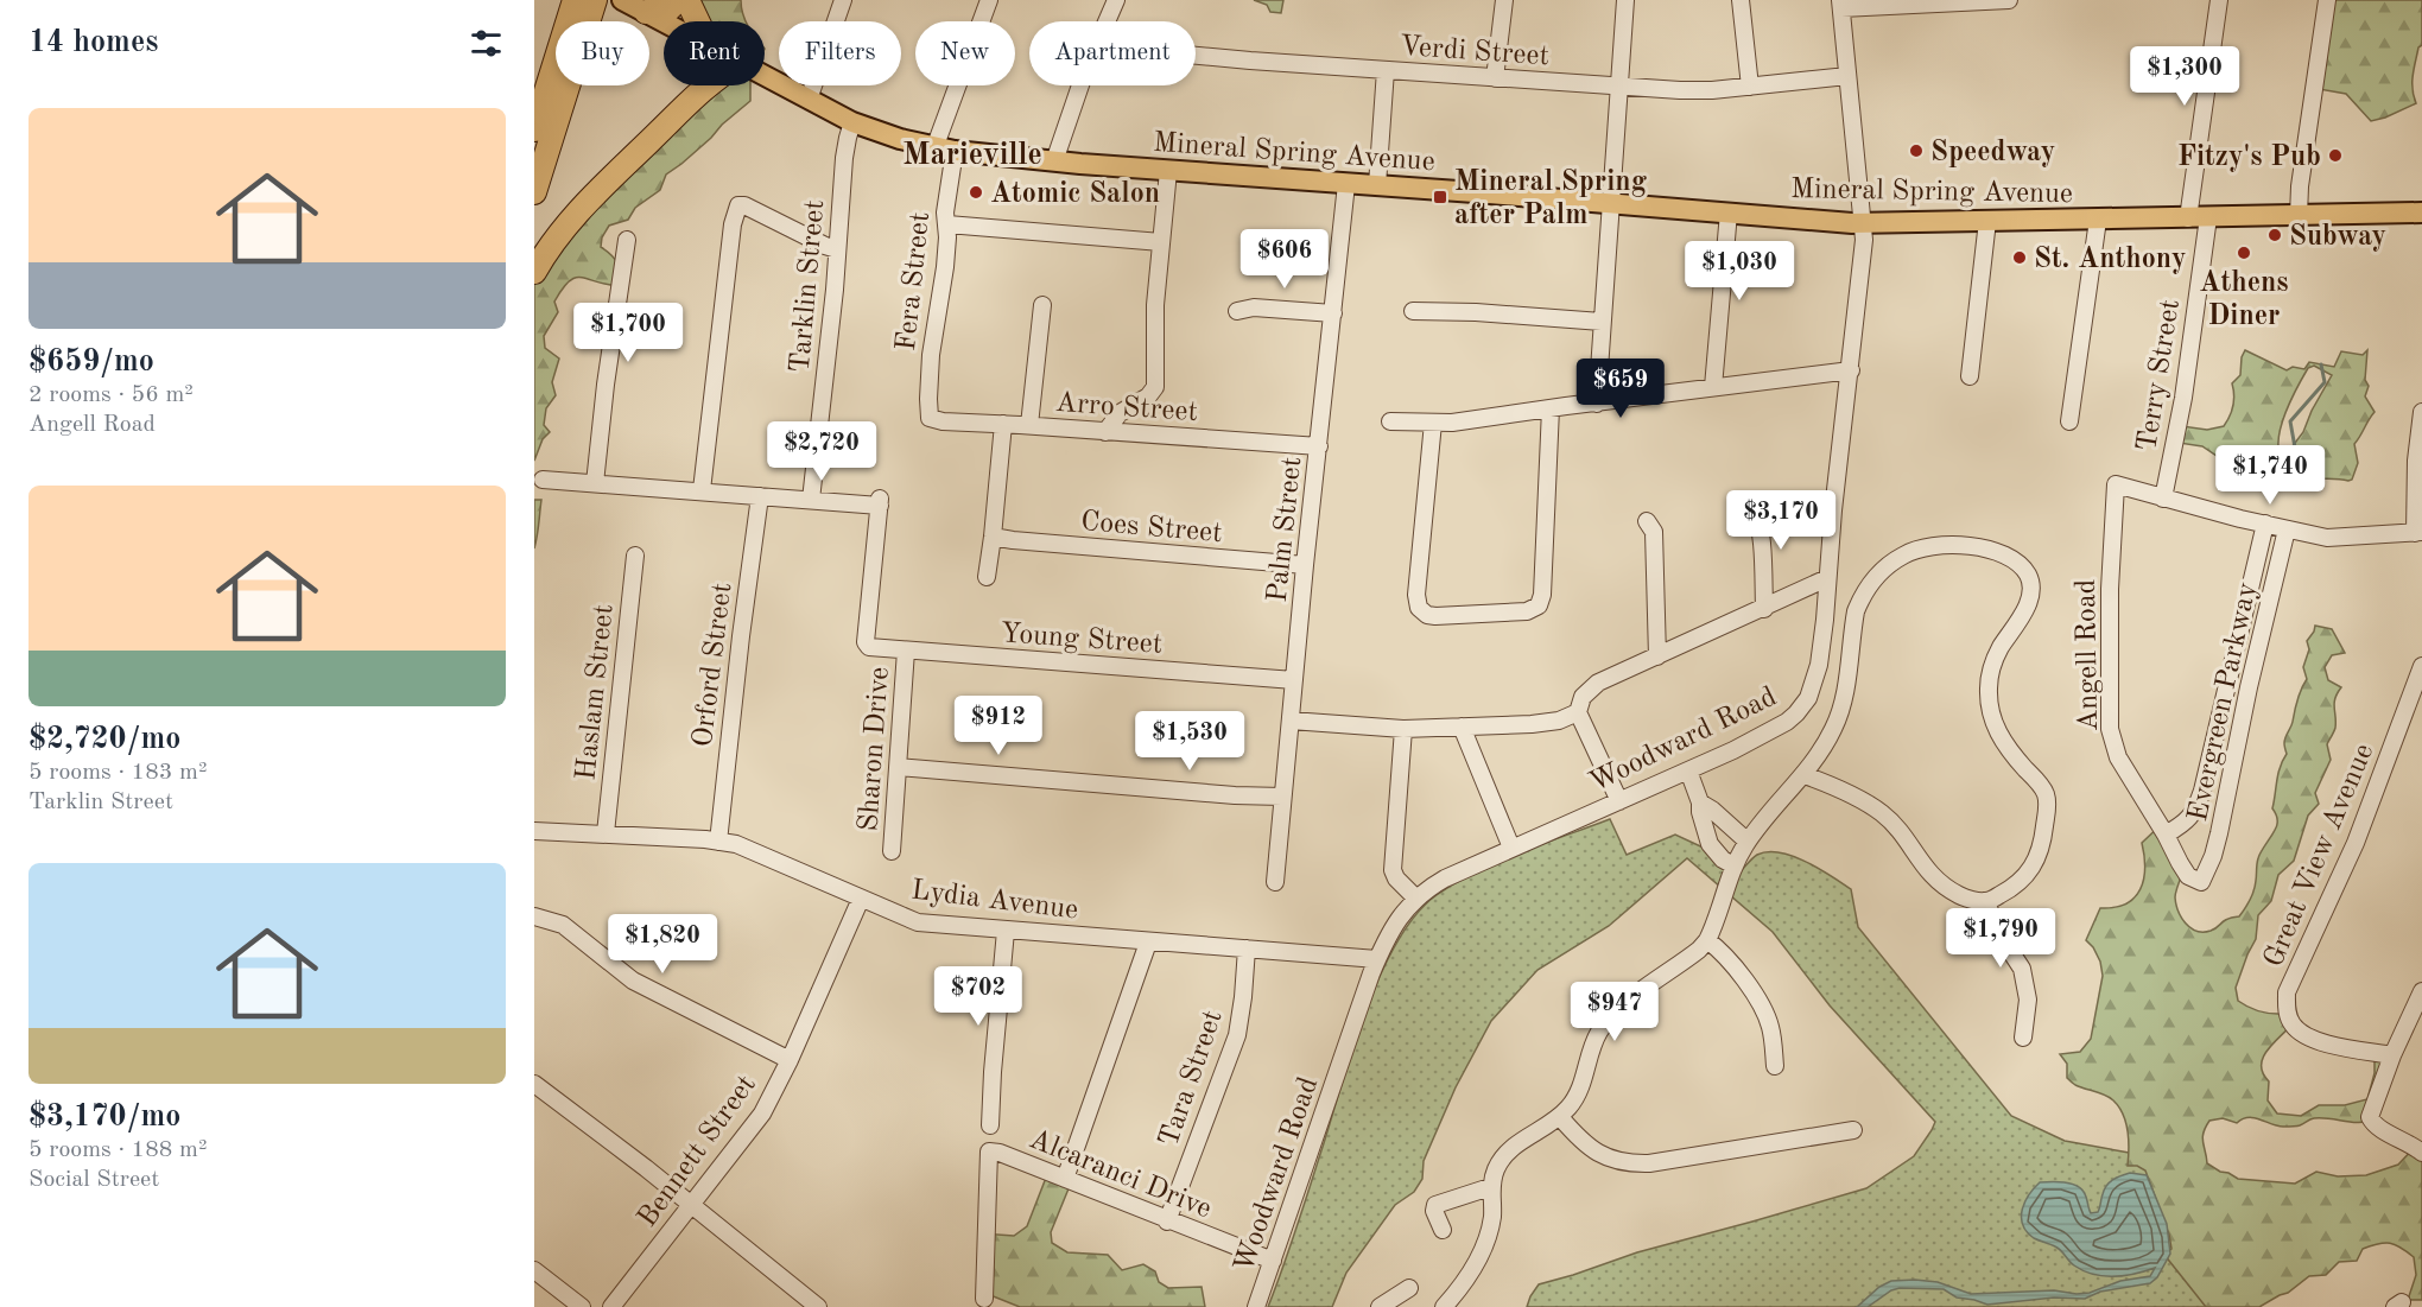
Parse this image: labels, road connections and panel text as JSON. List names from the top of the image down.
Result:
{
  "streets": {
    "main road": ["Mineral Spring Avenue"],
    "street": [
      "Verdi Street",
      "Fera Street",
      "Tarklin Street",
      "Terry Street",
      "Arro Street",
      "Coes Street",
      "Palm Street",
      "Young Street",
      "Angell Road",
      "Orford Street",
      "Haslam Street",
      "Evergreen Parkway",
      "Woodward Road",
      "Sharon Drive",
      "Great View Avenue",
      "Lydia Avenue",
      "Tara Street",
      "Bennett Street",
      "Alcaranci Drive"
    ]
  },
  "crossings": [
    ["Verdi Street", "Woodward Road"],
    ["Mineral Spring Avenue", "Fera Street"],
    ["Mineral Spring Avenue", "Tarklin Street"],
    ["Mineral Spring Avenue", "Terry Street"],
    ["Mineral Spring Avenue", "Palm Street"],
    ["Mineral Spring Avenue", "Woodward Road"],
    ["Fera Street", "Arro Street"],
    ["Tarklin Street", "Young Street"],
    ["Terry Street", "Angell Road"],
    ["Arro Street", "Palm Street"],
    ["Coes Street", "Palm Street"],
    ["Palm Street", "Young Street"],
    ["Young Street", "Sharon Drive"],
    ["Angell Road", "Evergreen Parkway"],
    ["Orford Street", "Lydia Avenue"],
    ["Haslam Street", "Lydia Avenue"],
    ["Woodward Road", "Lydia Avenue"],
    ["Woodward Road", "Alcaranci Drive"],
    ["Lydia Avenue", "Tara Street"],
    ["Lydia Avenue", "Bennett Street"],
    ["Tara Street", "Alcaranci Drive"]
  ],
  "districts": ["Marieville"],
  "places": {
    "other": [
      "Speedway",
      "Fitzy's Pub",
      "Atomic Salon",
      "Subway",
      "Athens Diner",
      "St. Anthony"
    ],
    "transit": ["Mineral Spring after Palm"]
  },
  "page": {
    "heading": "14 homes",
    "chip": [
      "Buy",
      "Rent",
      "Filters",
      "New",
      "Apartment"
    ],
    "price": [
      "$1,300",
      "$606",
      "$1,030",
      "$1,700",
      "$659",
      "$2,720",
      "$1,740",
      "$3,170",
      "$912",
      "$1,530",
      "$1,790",
      "$1,820",
      "$702",
      "$947"
    ],
    "list": [
      {
        "name": "$659/mo",
        "note": "2 rooms · 56 m² · Angell Road"
      },
      {
        "name": "$2,720/mo",
        "note": "5 rooms · 183 m² · Tarklin Street"
      },
      {
        "name": "$3,170/mo",
        "note": "5 rooms · 188 m² · Social Street"
      }
    ]
  }
}
